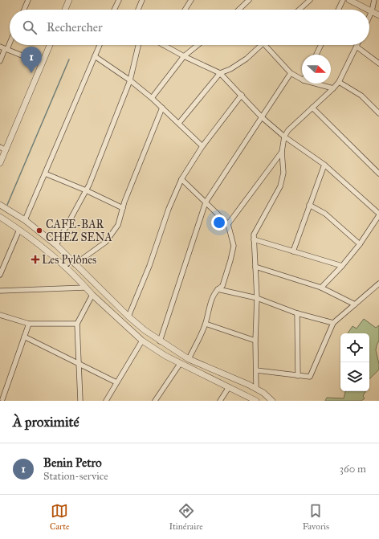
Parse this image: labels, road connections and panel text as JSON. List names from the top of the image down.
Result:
{
  "places": {
    "other": ["CAFE-BAR CHEZ SENA"],
    "health": ["Les Pylônes"]
  },
  "north": "right",
  "page": {
    "search": "Rechercher",
    "pins": "1",
    "heading": "À proximité",
    "list": [
      {
        "mark": "1",
        "name": "Benin Petro",
        "note": "Station-service",
        "value": "360 m"
      }
    ],
    "nav": ["Carte", "Itinéraire", "Favoris"]
  }
}
